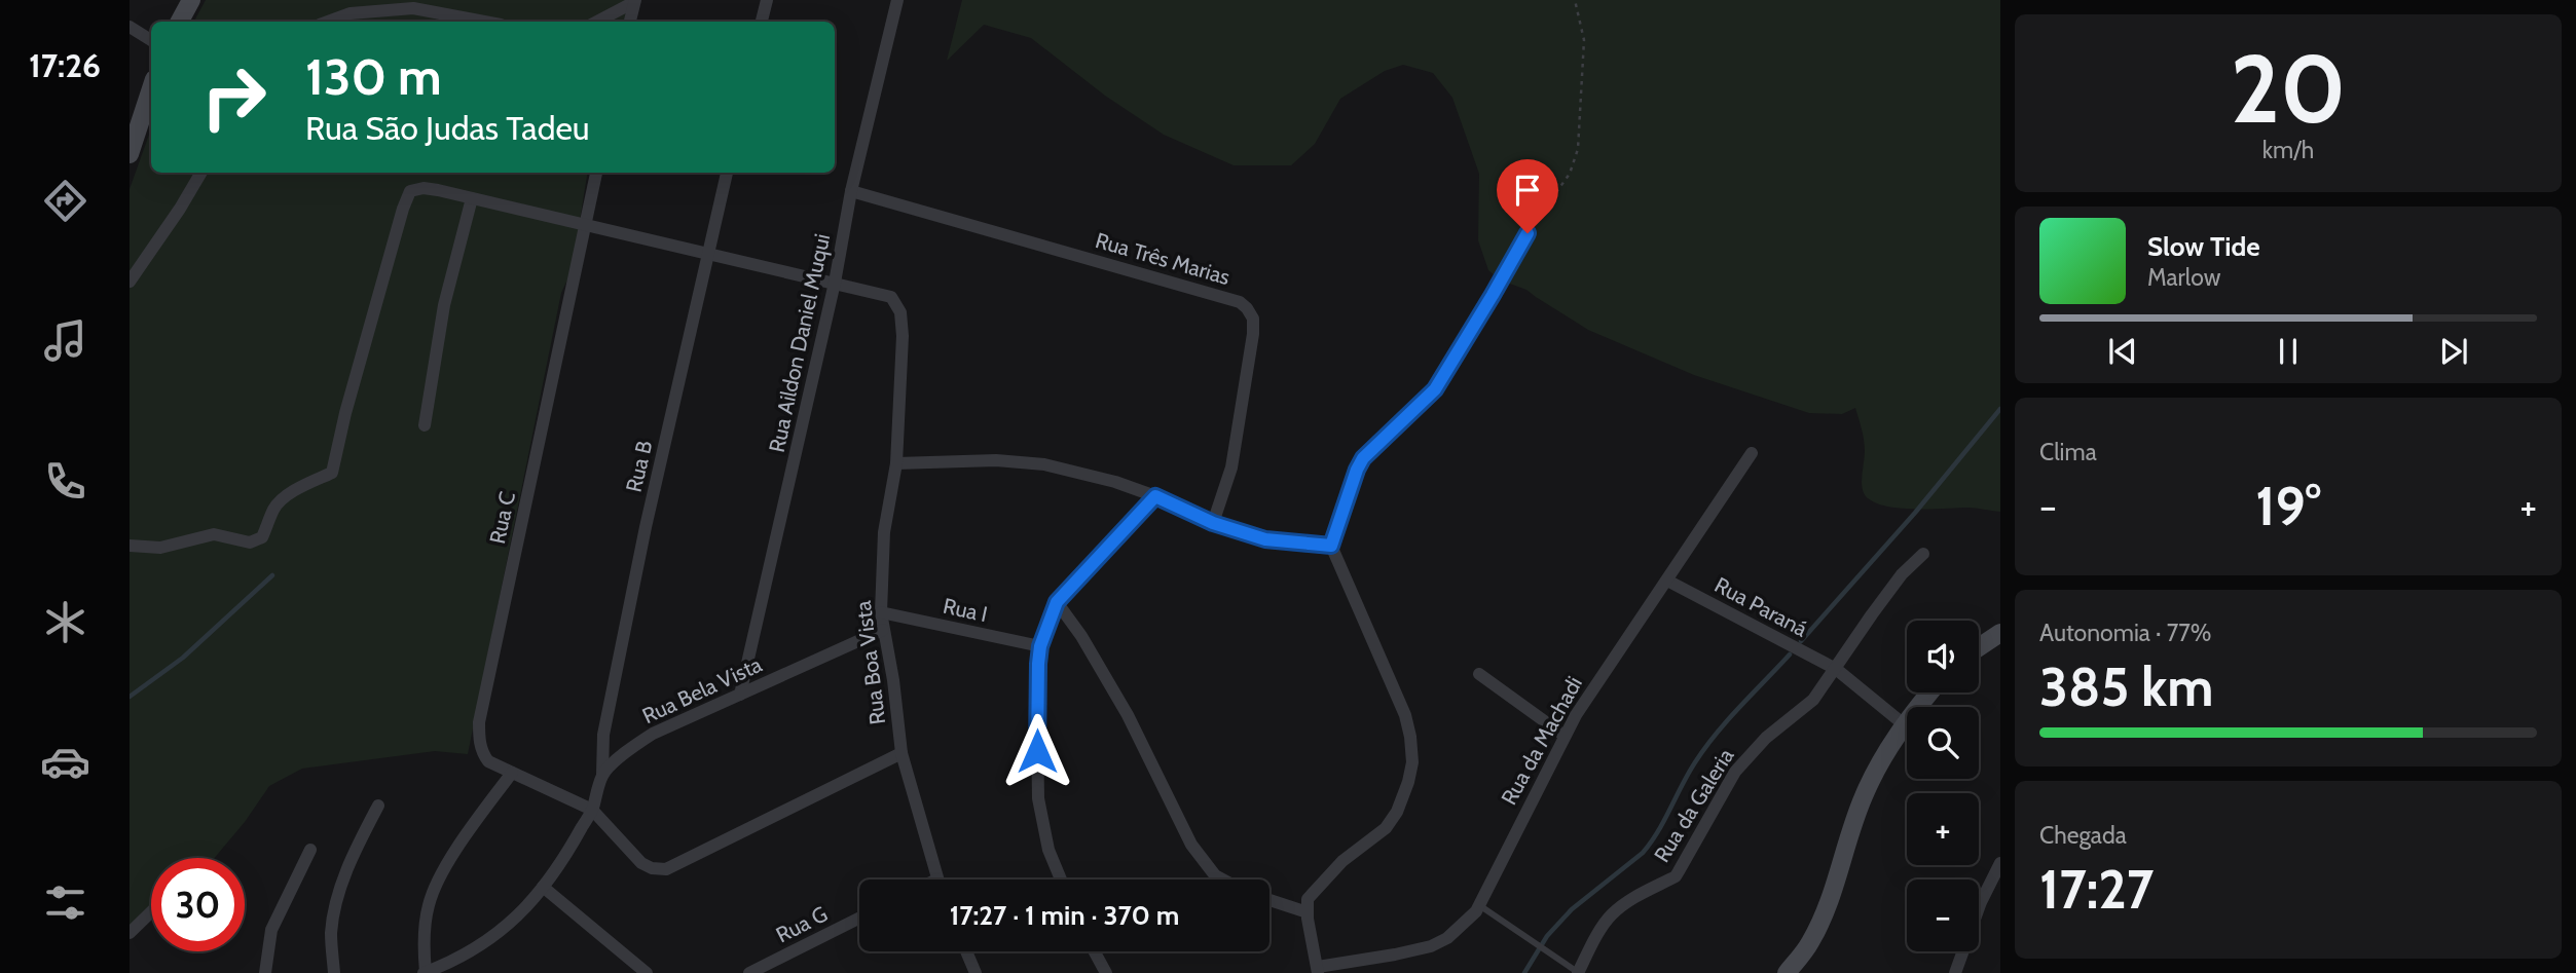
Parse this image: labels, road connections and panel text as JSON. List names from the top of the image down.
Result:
{
  "streets": {
    "street": [
      "Rua Três Marias",
      "Rua Aildon Daniel Muqui",
      "Rua B",
      "Rua C",
      "Rua Paraná",
      "Rua I",
      "Rua Boa Vista",
      "Rua Bela Vista",
      "Rua da Machadi",
      "Rua da Galeria",
      "Rua G"
    ]
  },
  "crossings": [
    ["Rua Três Marias", "Rua Aildon Daniel Muqui"],
    ["Rua Aildon Daniel Muqui", "Rua Boa Vista"],
    ["Rua Aildon Daniel Muqui", "Rua Bela Vista"],
    ["Rua B", "Rua Bela Vista"],
    ["Rua Paraná", "Rua da Machadi"],
    ["Rua Paraná", "Rua da Galeria"],
    ["Rua I", "Rua Boa Vista"],
    ["Rua Boa Vista", "Rua Bela Vista"]
  ],
  "page": {
    "tabs": "17:26",
    "tile": [
      ["20", "km/h"],
      "Clima",
      ["Autonomia · 77%", "385 km"],
      ["Chegada", "17:27"]
    ],
    "turn": ["130 m", "Rua São Judas Tadeu"],
    "song": ["Slow Tide", "Marlow"],
    "heat": ["−", "19°", "+"],
    "map_buttons": ["+", "−"],
    "limit": "30",
    "trip": "17:27 · 1 min · 370 m"
  }
}
